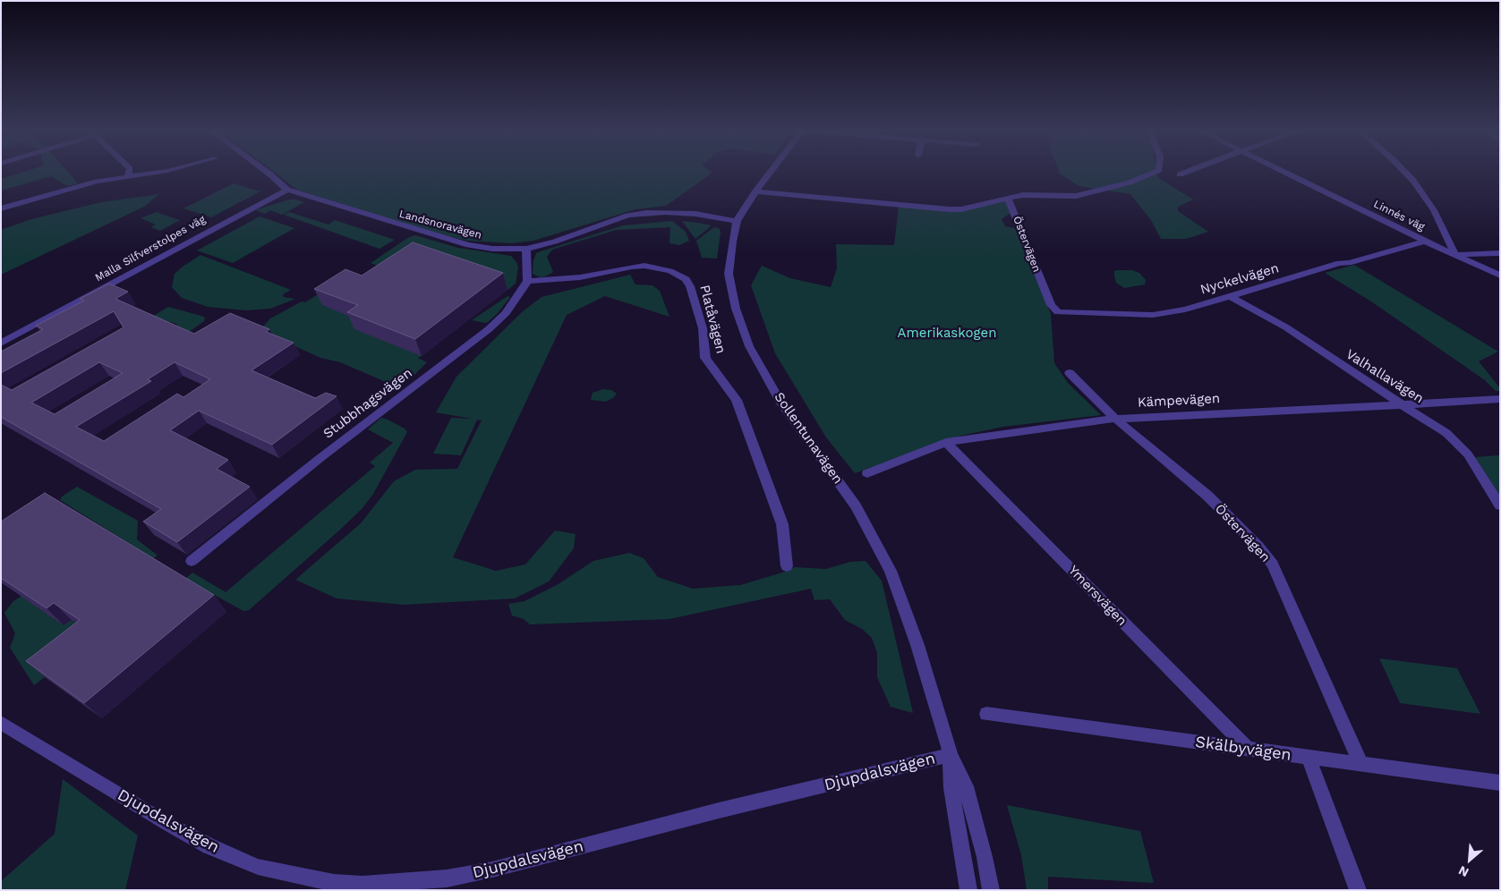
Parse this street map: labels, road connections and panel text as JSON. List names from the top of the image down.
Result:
{
  "streets": {
    "street": [
      "Linnés väg",
      "Landsnoravägen",
      "Östervägen",
      "Malla Silfverstolpes väg",
      "Nyckelvägen",
      "Platåvägen",
      "Valhallavägen",
      "Kämpevägen",
      "Stubbhagsvägen",
      "Sollentunavägen",
      "Ymersvägen",
      "Skälbyvägen",
      "Djupdalsvägen"
    ]
  },
  "crossings": [
    ["Linnés väg", "Nyckelvägen"],
    ["Landsnoravägen", "Malla Silfverstolpes väg"],
    ["Landsnoravägen", "Sollentunavägen"],
    ["Östervägen", "Nyckelvägen"],
    ["Östervägen", "Kämpevägen"],
    ["Östervägen", "Skälbyvägen"],
    ["Nyckelvägen", "Valhallavägen"],
    ["Platåvägen", "Stubbhagsvägen"],
    ["Valhallavägen", "Kämpevägen"],
    ["Kämpevägen", "Ymersvägen"],
    ["Sollentunavägen", "Djupdalsvägen"],
    ["Ymersvägen", "Skälbyvägen"]
  ],
  "parks": ["Amerikaskogen"],
  "north": "bottom left"
}
